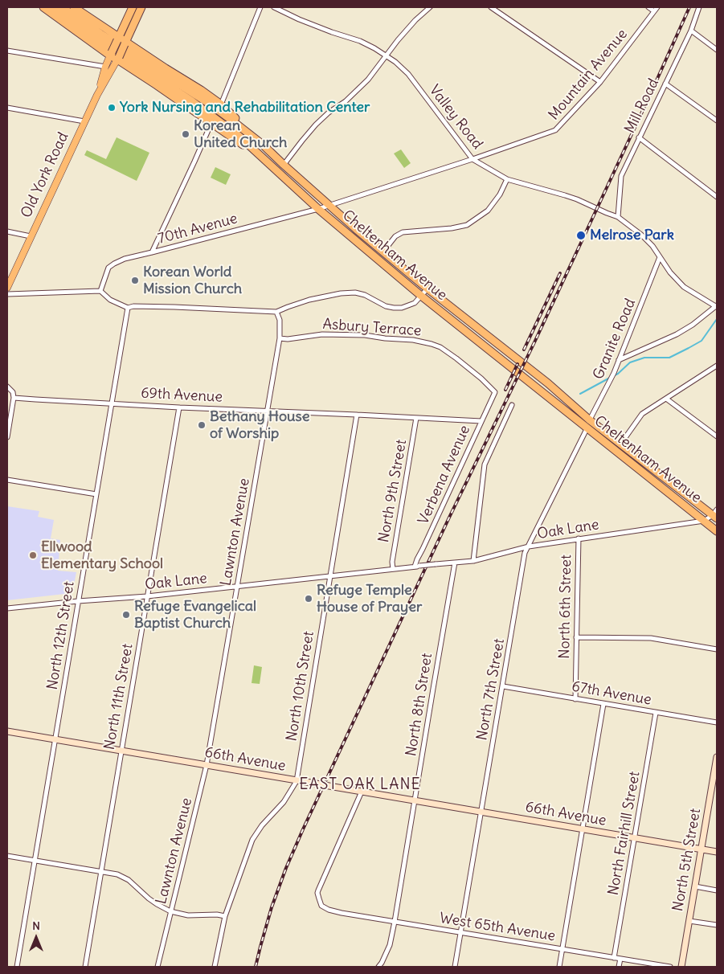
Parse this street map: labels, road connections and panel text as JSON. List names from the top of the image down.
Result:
{
  "streets": {
    "highway": ["Old York Road", "Cheltenham Avenue"],
    "street": [
      "Mountain Avenue",
      "Mill Road",
      "Valley Road",
      "70th Avenue",
      "Asbury Terrace",
      "Granite Road",
      "69th Avenue",
      "Verbena Avenue",
      "North 9th Street",
      "Oak Lane",
      "Lawnton Avenue",
      "North 6th Street",
      "North 12th Street",
      "North 10th Street",
      "North 7th Street",
      "67th Avenue",
      "North 11th Street",
      "North 8th Street",
      "66th Avenue",
      "North Fairhill Street",
      "North 5th Street",
      "West 65th Avenue"
    ]
  },
  "crossings": [
    ["Mountain Avenue", "Valley Road"],
    ["Mountain Avenue", "70th Avenue"],
    ["Mountain Avenue", "Cheltenham Avenue"],
    ["Mill Road", "Valley Road"],
    ["Valley Road", "Granite Road"],
    ["70th Avenue", "Cheltenham Avenue"],
    ["Cheltenham Avenue", "Granite Road"],
    ["Cheltenham Avenue", "Oak Lane"],
    ["Cheltenham Avenue", "North 7th Street"],
    ["Asbury Terrace", "Verbena Avenue"],
    ["Asbury Terrace", "Lawnton Avenue"],
    ["Granite Road", "North 7th Street"],
    ["69th Avenue", "Verbena Avenue"],
    ["69th Avenue", "North 9th Street"],
    ["69th Avenue", "Lawnton Avenue"],
    ["69th Avenue", "North 12th Street"],
    ["69th Avenue", "North 10th Street"],
    ["69th Avenue", "North 11th Street"],
    ["Verbena Avenue", "Oak Lane"],
    ["North 9th Street", "Oak Lane"],
    ["Oak Lane", "Lawnton Avenue"],
    ["Oak Lane", "North 6th Street"],
    ["Oak Lane", "North 12th Street"],
    ["Oak Lane", "North 10th Street"],
    ["Oak Lane", "North 7th Street"],
    ["Oak Lane", "North 11th Street"],
    ["Oak Lane", "North 8th Street"],
    ["Lawnton Avenue", "66th Avenue"],
    ["North 6th Street", "67th Avenue"],
    ["North 12th Street", "66th Avenue"],
    ["North 10th Street", "66th Avenue"],
    ["North 7th Street", "67th Avenue"],
    ["North 7th Street", "66th Avenue"],
    ["North 7th Street", "West 65th Avenue"],
    ["67th Avenue", "North Fairhill Street"],
    ["North 11th Street", "66th Avenue"],
    ["North 8th Street", "66th Avenue"],
    ["North 8th Street", "West 65th Avenue"],
    ["66th Avenue", "North Fairhill Street"],
    ["66th Avenue", "North 5th Street"],
    ["66th Avenue", "West 65th Avenue"],
    ["North Fairhill Street", "West 65th Avenue"]
  ],
  "districts": ["EAST OAK LANE"],
  "places": [
    "York Nursing and Rehabilitation Center",
    "Korean United Church",
    "Melrose Park",
    "Korean World Mission Church",
    "Bethany House of Worship",
    "Ellwood Elementary School",
    "Refuge Temple House of Prayer",
    "Refuge Evangelical Baptist Church"
  ],
  "north": "top"
}
